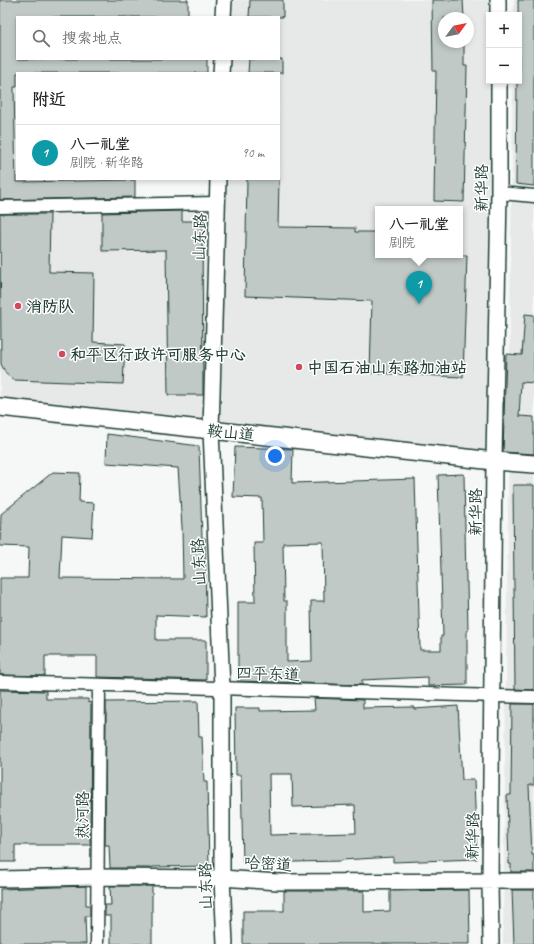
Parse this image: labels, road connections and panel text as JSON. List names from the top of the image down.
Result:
{
  "streets": {
    "main road": ["鞍山道"],
    "street": [
      "新华路",
      "山东路",
      "四平东道",
      "热河路",
      "哈密道"
    ]
  },
  "crossings": [
    ["新华路", "鞍山道"],
    ["新华路", "四平东道"],
    ["新华路", "哈密道"],
    ["山东路", "鞍山道"],
    ["山东路", "四平东道"],
    ["山东路", "哈密道"],
    ["四平东道", "热河路"],
    ["热河路", "哈密道"]
  ],
  "places": ["消防队", "和平区行政许可服务中心", "中国石油山东路加油站"],
  "north": "top right",
  "page": {
    "map_buttons": ["+", "−"],
    "search": "搜索地点",
    "heading": "附近",
    "list": [
      {
        "mark": "1",
        "name": "八一礼堂",
        "note": "剧院 · 新华路",
        "value": "90 m"
      }
    ],
    "popup": ["八一礼堂", "剧院"],
    "pins": "1"
  }
}
